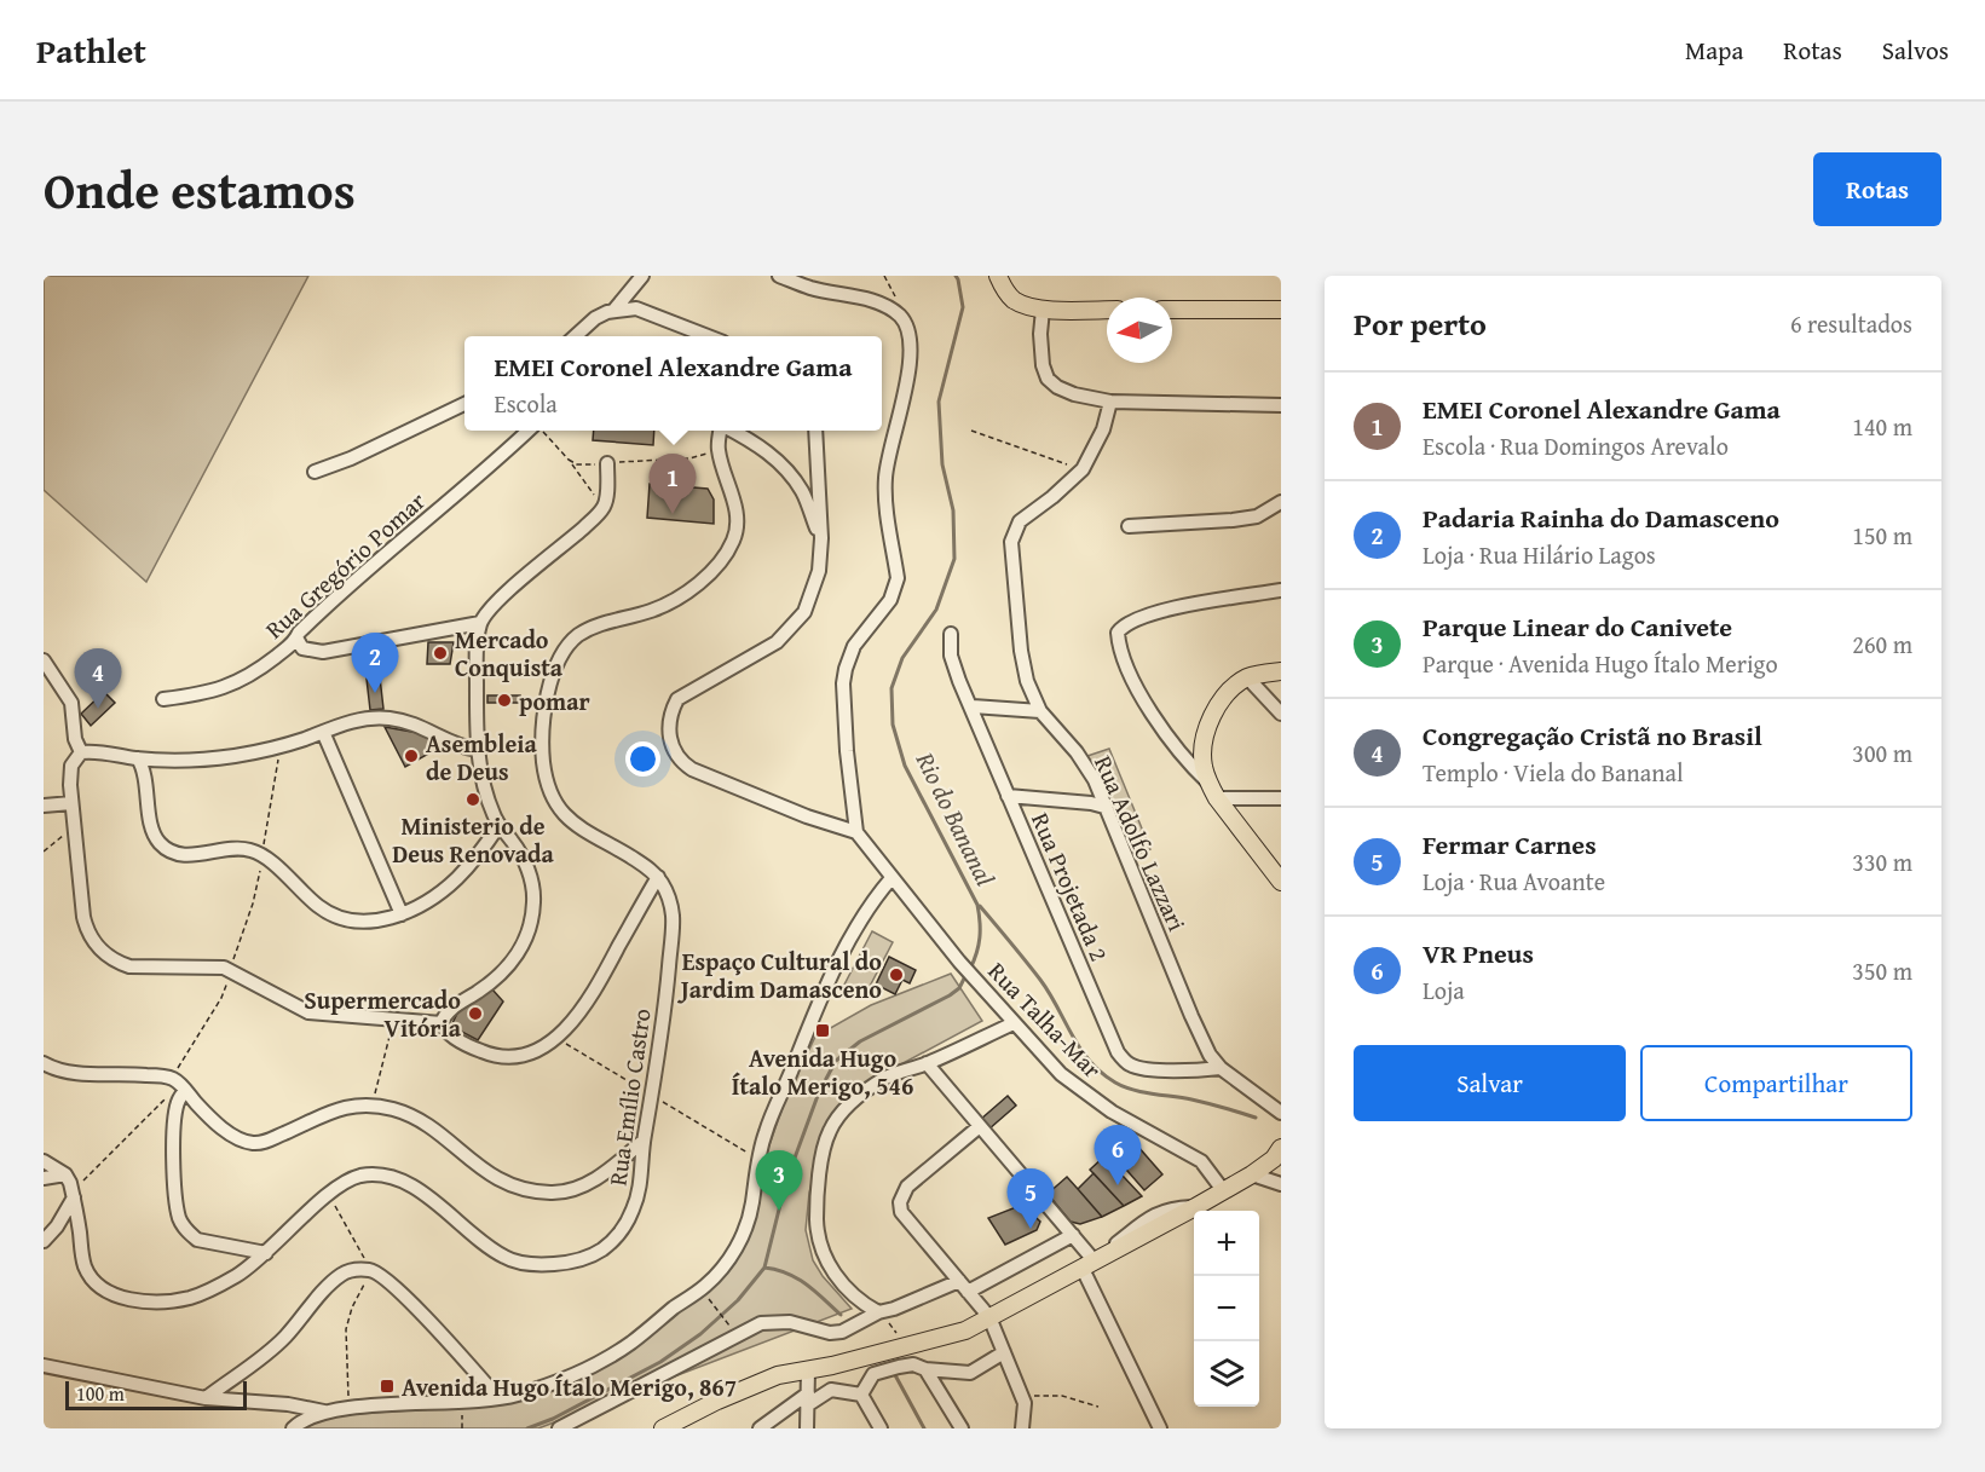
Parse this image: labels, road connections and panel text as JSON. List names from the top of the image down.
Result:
{
  "streets": {
    "street": [
      "Rua Gregório Pomar",
      "Rua Adolfo Lazzari",
      "Rua Projetada 2",
      "Rua Talha-Mar",
      "Rua Emílio Castro"
    ]
  },
  "crossings": [
    ["Rua Adolfo Lazzari", "Rua Projetada 2"]
  ],
  "water": ["Rio do Bananal"],
  "places": {
    "other": [
      "Mercado Conquista",
      "pomar",
      "Asembleia de Deus",
      "Ministerio de Deus Renovada",
      "Espaço Cultural do Jardim Damasceno",
      "Supermercado Vitória"
    ],
    "transit": ["Avenida Hugo Ítalo Merigo, 546", "Avenida Hugo Ítalo Merigo, 867"]
  },
  "scale_bar": "100 m",
  "north": "left",
  "page": {
    "header": "Pathlet",
    "nav": ["Mapa", "Rotas", "Salvos"],
    "title": "Onde estamos",
    "buttons": [
      "Rotas",
      ["Salvar", "Compartilhar"]
    ],
    "heading": ["Por perto", "6 resultados"],
    "popup": ["EMEI Coronel Alexandre Gama", "Escola"],
    "list": [
      {
        "mark": "1",
        "name": "EMEI Coronel Alexandre Gama",
        "note": "Escola · Rua Domingos Arevalo",
        "value": "140 m"
      },
      {
        "mark": "2",
        "name": "Padaria Rainha do Damasceno",
        "note": "Loja · Rua Hilário Lagos",
        "value": "150 m"
      },
      {
        "mark": "3",
        "name": "Parque Linear do Canivete",
        "note": "Parque · Avenida Hugo Ítalo Merigo",
        "value": "260 m"
      },
      {
        "mark": "4",
        "name": "Congregação Cristã no Brasil",
        "note": "Templo · Viela do Bananal",
        "value": "300 m"
      },
      {
        "mark": "5",
        "name": "Fermar Carnes",
        "note": "Loja · Rua Avoante",
        "value": "330 m"
      },
      {
        "mark": "6",
        "name": "VR Pneus",
        "note": "Loja",
        "value": "350 m"
      }
    ],
    "pins": [
      "1",
      "2",
      "4",
      "6",
      "3",
      "5"
    ],
    "map_buttons": ["+", "−"],
    "scale": "100 m"
  }
}
